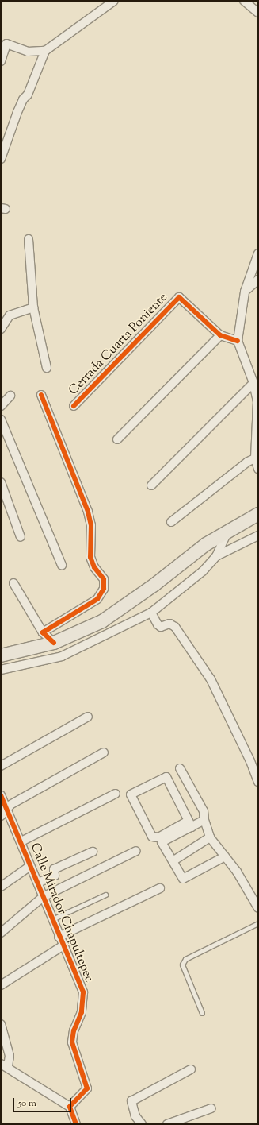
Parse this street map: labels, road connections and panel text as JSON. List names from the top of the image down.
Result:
{
  "streets": {
    "street": ["Cerrada Cuarta Poniente", "Calle Mirador Chapultepec"]
  },
  "scale_bar": "50 m"
}
